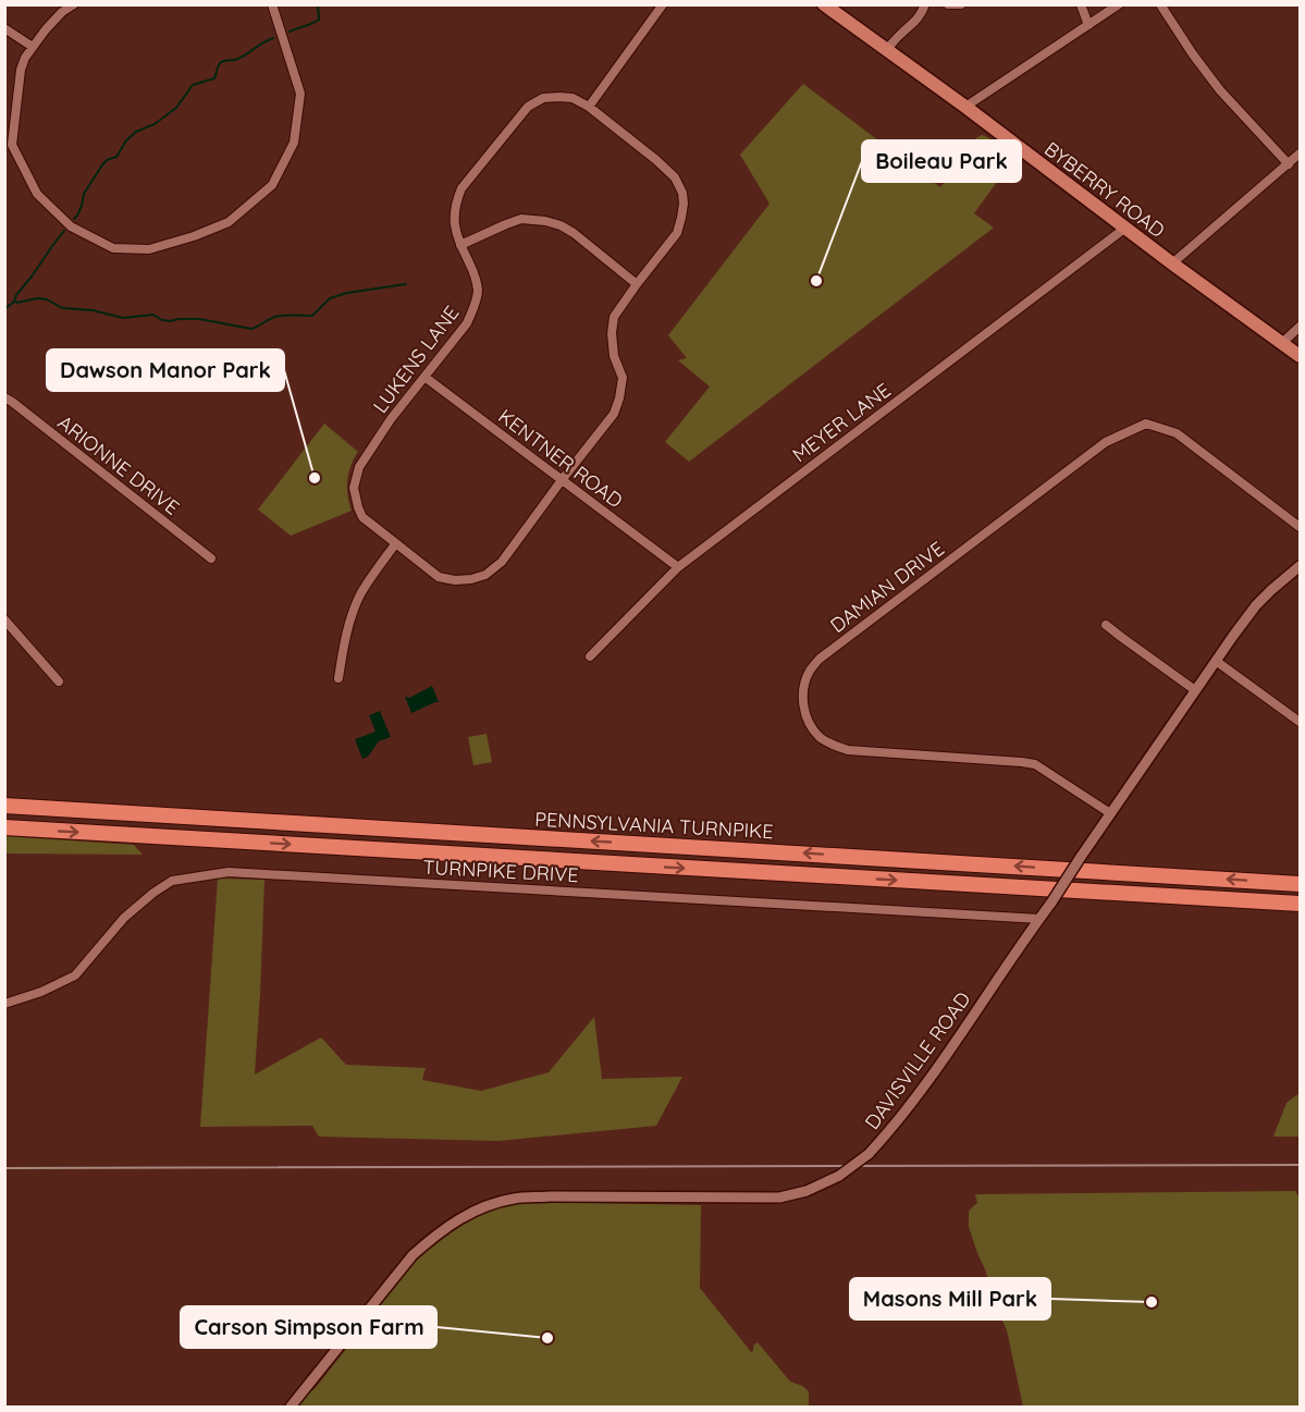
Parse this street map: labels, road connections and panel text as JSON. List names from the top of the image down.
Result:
{
  "streets": {
    "highway": ["PENNSYLVANIA TURNPIKE"],
    "main road": ["BYBERRY ROAD"],
    "street": [
      "LUKENS LANE",
      "MEYER LANE",
      "KENTNER ROAD",
      "ARIONNE DRIVE",
      "DAMIAN DRIVE",
      "TURNPIKE DRIVE",
      "DAVISVILLE ROAD"
    ]
  },
  "crossings": [
    ["BYBERRY ROAD", "MEYER LANE"],
    ["LUKENS LANE", "KENTNER ROAD"],
    ["MEYER LANE", "KENTNER ROAD"],
    ["DAMIAN DRIVE", "DAVISVILLE ROAD"],
    ["TURNPIKE DRIVE", "DAVISVILLE ROAD"]
  ],
  "places": [
    "Boileau Park",
    "Dawson Manor Park",
    "Masons Mill Park",
    "Carson Simpson Farm"
  ]
}
